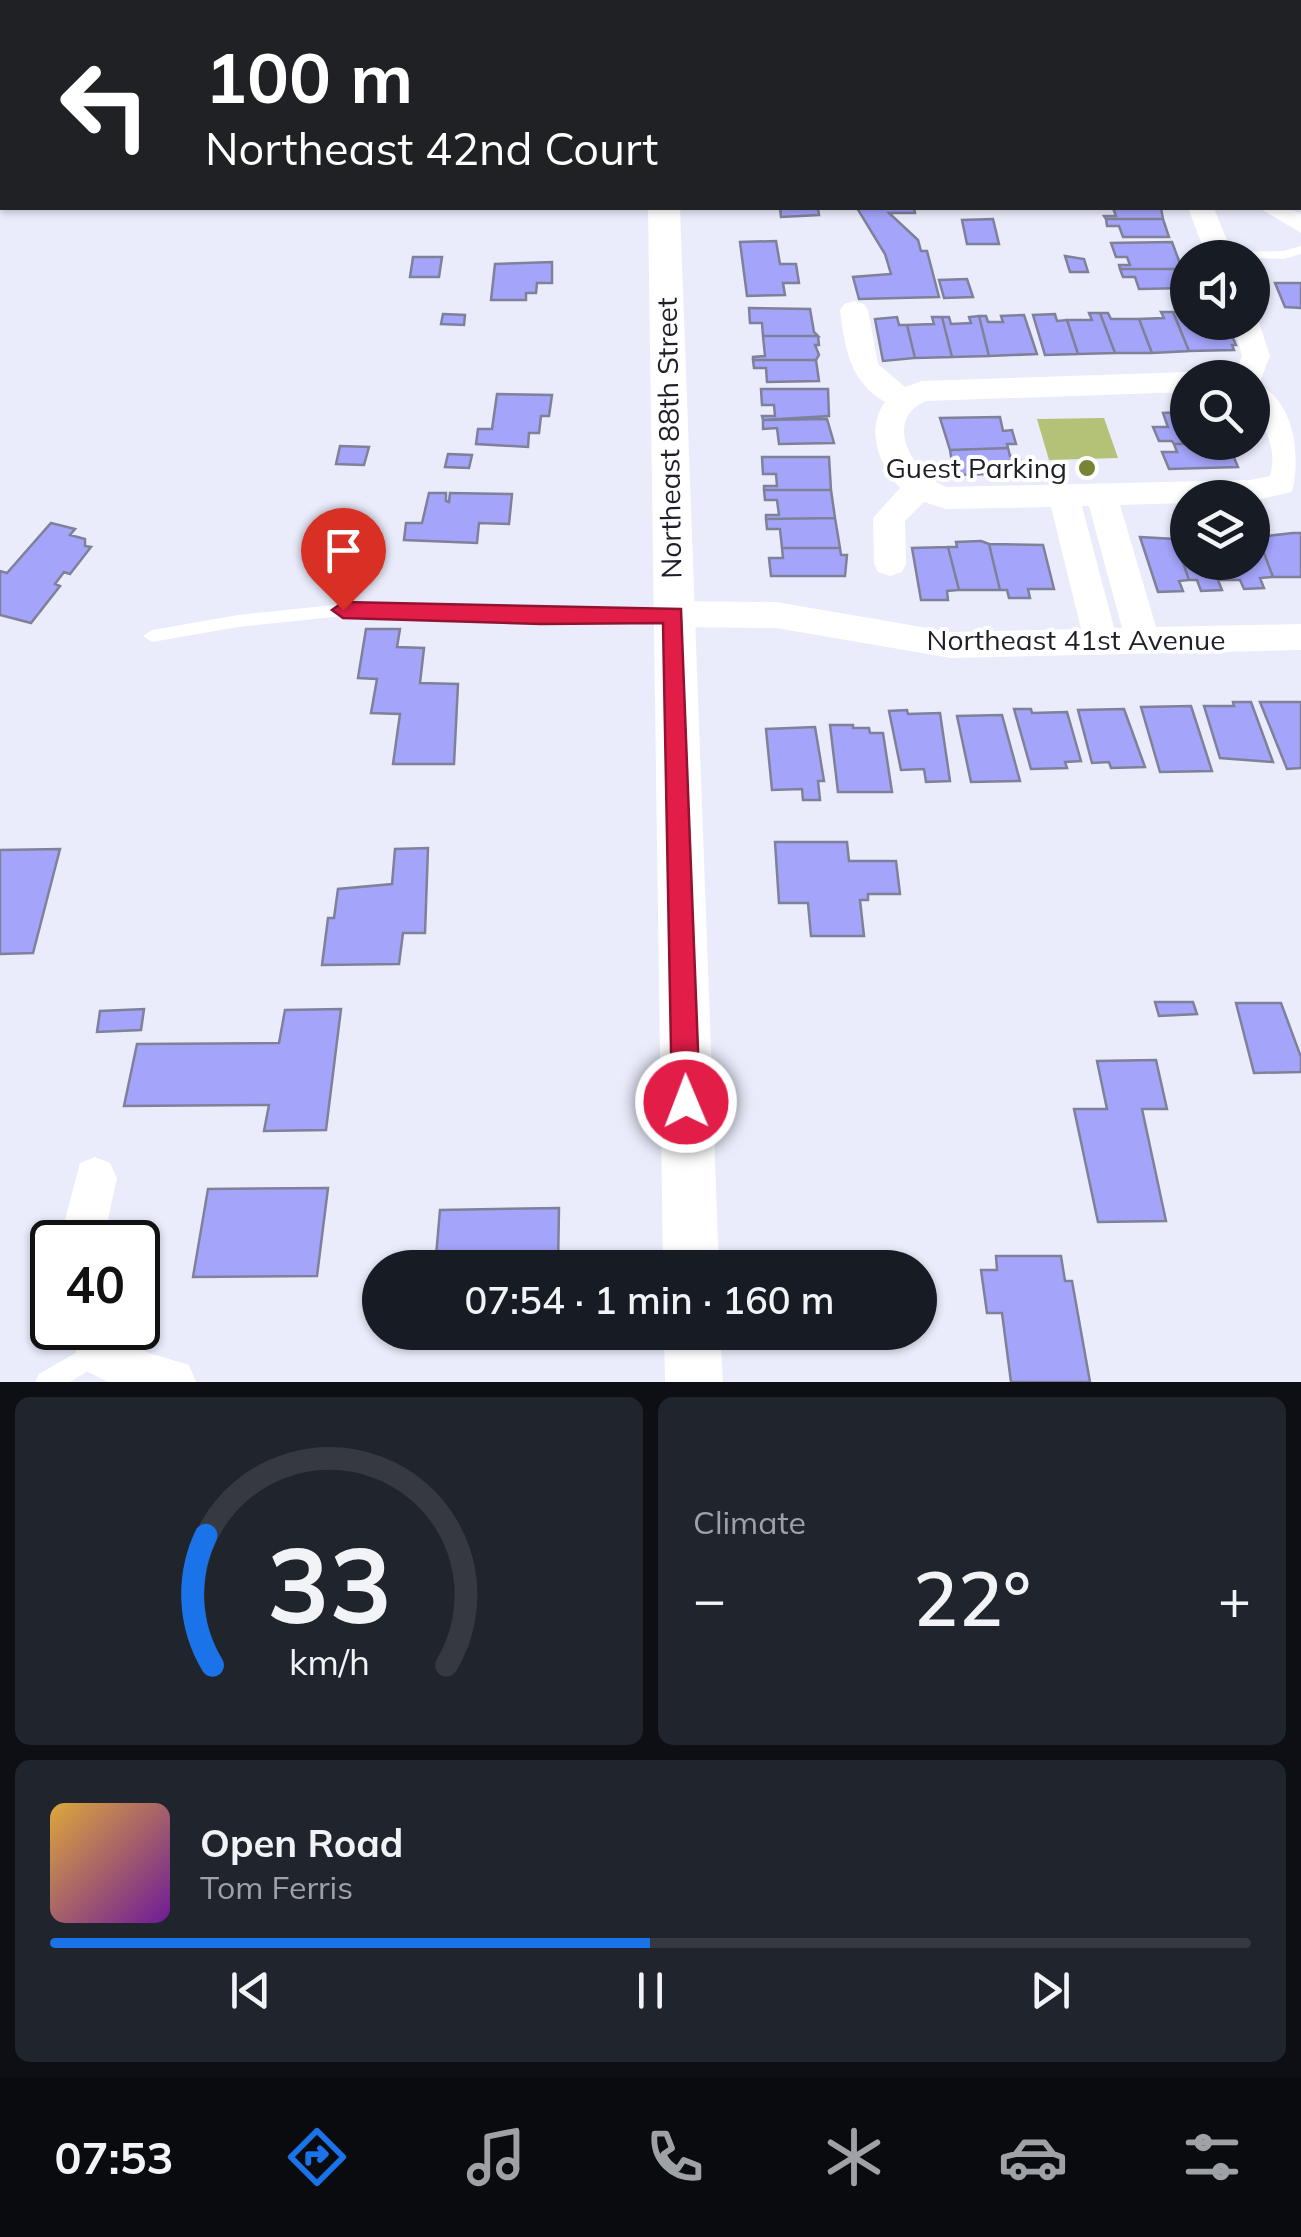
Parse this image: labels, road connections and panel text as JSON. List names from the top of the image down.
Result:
{
  "streets": {
    "street": ["Northeast 88th Street", "Northeast 41st Avenue"]
  },
  "crossings": [
    ["Northeast 88th Street", "Northeast 41st Avenue"]
  ],
  "places": ["Guest Parking"],
  "page": {
    "turn": ["100 m", "Northeast 42nd Court"],
    "limit": "40",
    "trip": "07:54 · 1 min · 160 m",
    "tile": "Climate",
    "heat": ["−", "22°", "+"],
    "song": ["Open Road", "Tom Ferris"],
    "tabs": "07:53",
    "gauge": ["33", "km/h"]
  }
}
